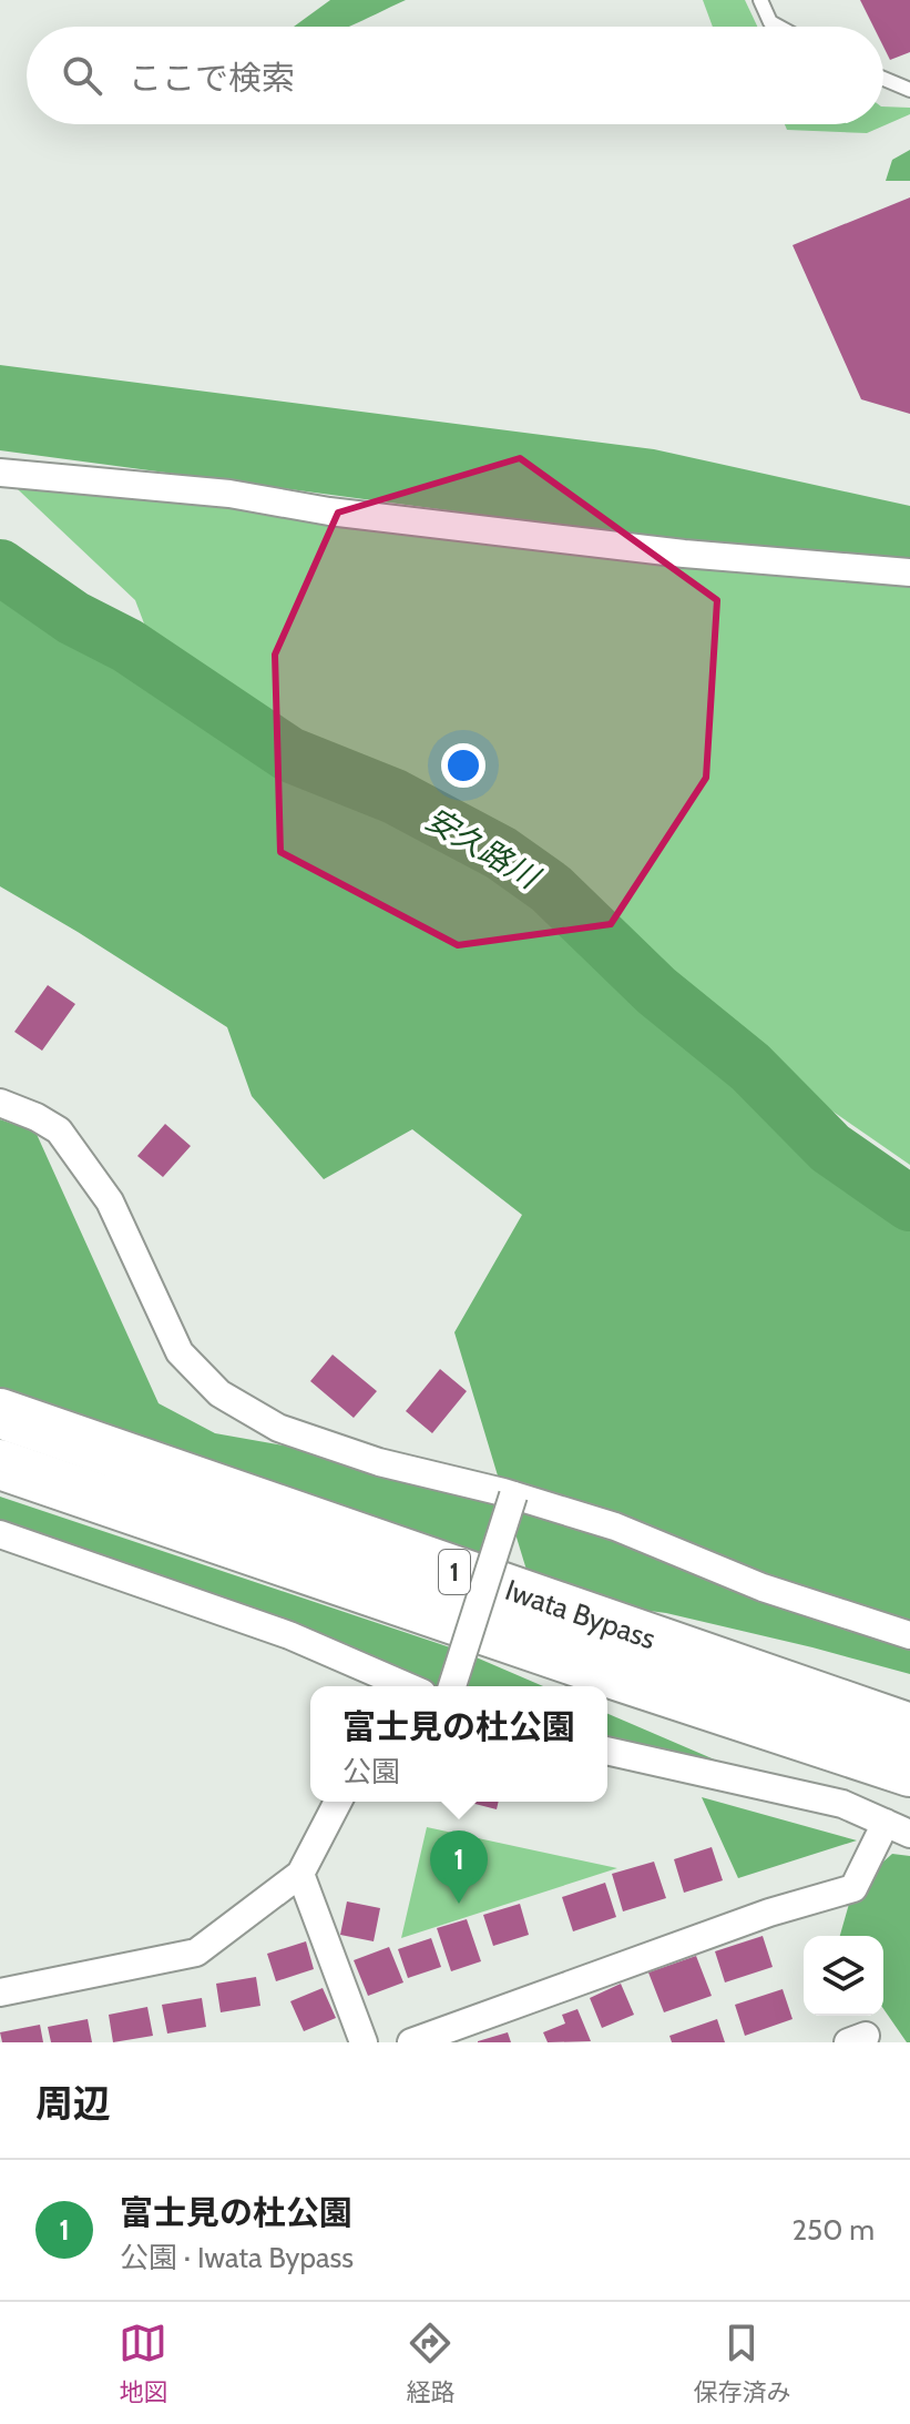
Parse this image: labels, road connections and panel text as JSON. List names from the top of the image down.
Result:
{
  "streets": {
    "highway": ["1", "Iwata Bypass"]
  },
  "crossings": [
    ["1", "Iwata Bypass"]
  ],
  "water": ["安久路川"],
  "page": {
    "search": "ここで検索",
    "popup": ["富士見の杜公園", "公園"],
    "pins": "1",
    "heading": "周辺",
    "list": [
      {
        "mark": "1",
        "name": "富士見の杜公園",
        "note": "公園 · Iwata Bypass",
        "value": "250 m"
      }
    ],
    "nav": ["地図", "経路", "保存済み"]
  }
}
